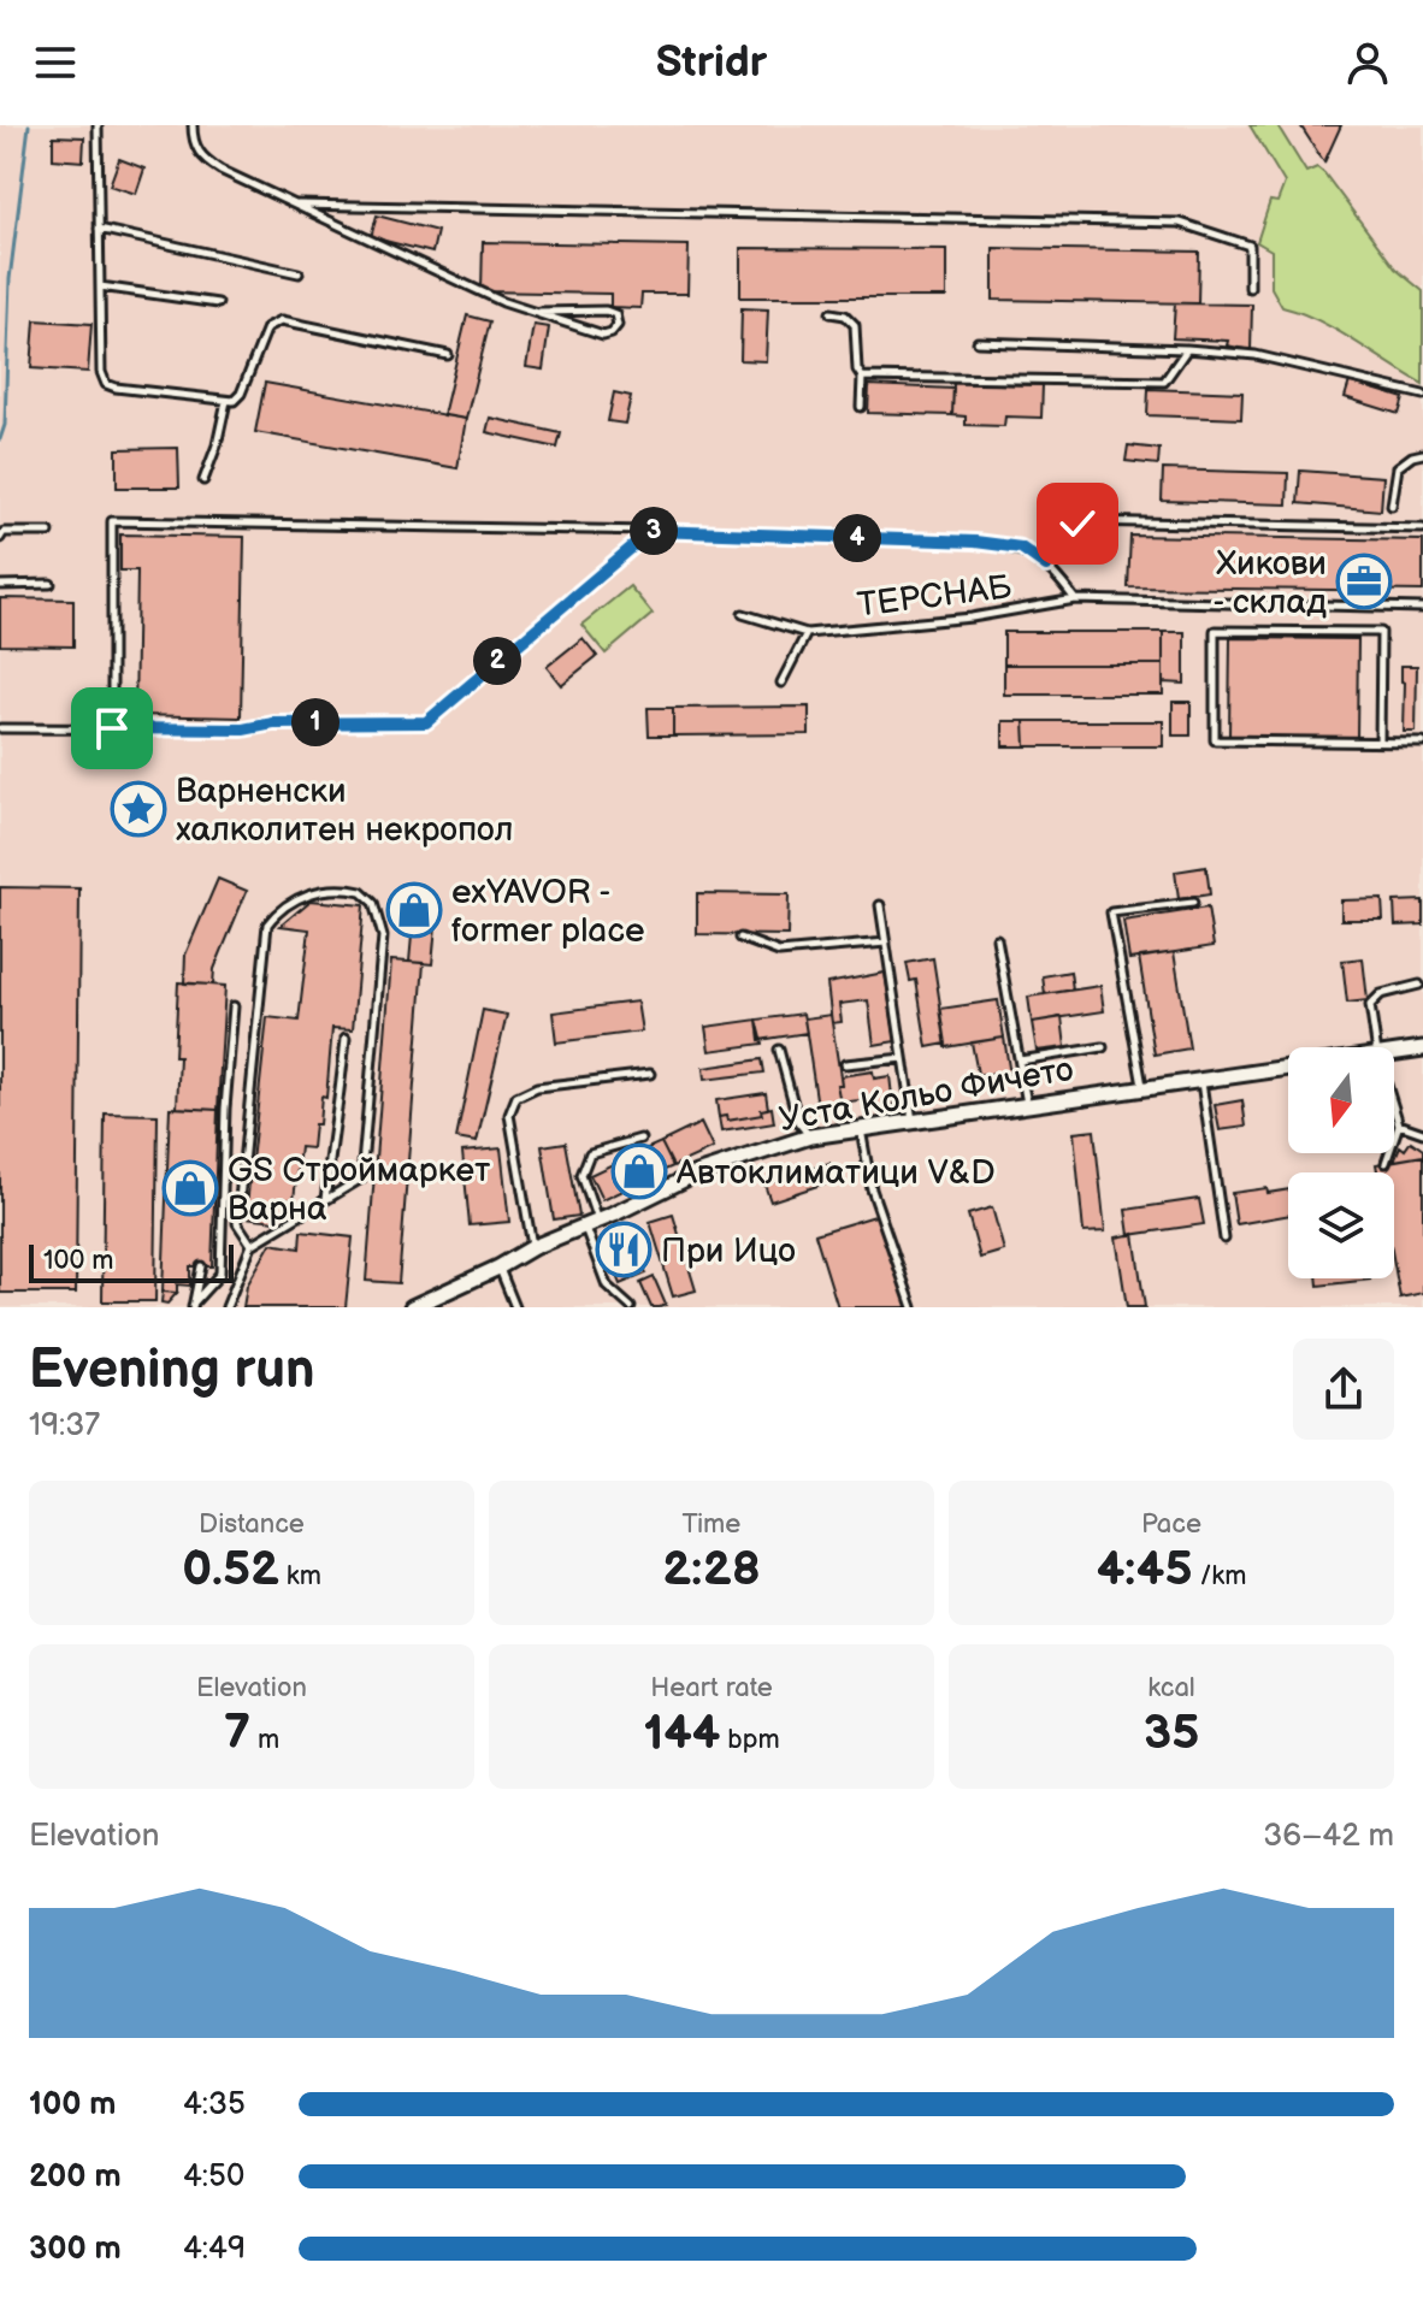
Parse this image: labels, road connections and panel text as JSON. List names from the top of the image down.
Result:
{
  "streets": {
    "street": ["Уста Кольо Фичето"],
    "lane": ["ТЕРСНАБ"]
  },
  "places": {
    "office": ["Хикови - склад"],
    "place": ["Варненски халколитен некропол"],
    "shop": ["exYAVOR - former place", "Автоклиматици V&D", "GS Строймаркет Варна"],
    "restaurant": ["При Ицо"]
  },
  "scale_bar": "100 m",
  "north": "bottom",
  "page": {
    "header": "Stridr",
    "pins": [
      "3",
      "4",
      "2",
      "1"
    ],
    "scale": "100 m",
    "heading": ["Evening run", "19:37"],
    "stats": [
      ["Distance", "0.52 km"],
      ["Time", "2:28"],
      ["Pace", "4:45 /km"],
      ["Elevation", "7 m"],
      ["Heart rate", "144 bpm"],
      ["kcal", "35"]
    ],
    "chart": ["Elevation", "36–42 m"],
    "list": [
      {
        "name": "100 m",
        "note": "4:35"
      },
      {
        "name": "200 m",
        "note": "4:50"
      },
      {
        "name": "300 m",
        "note": "4:49"
      }
    ]
  }
}
